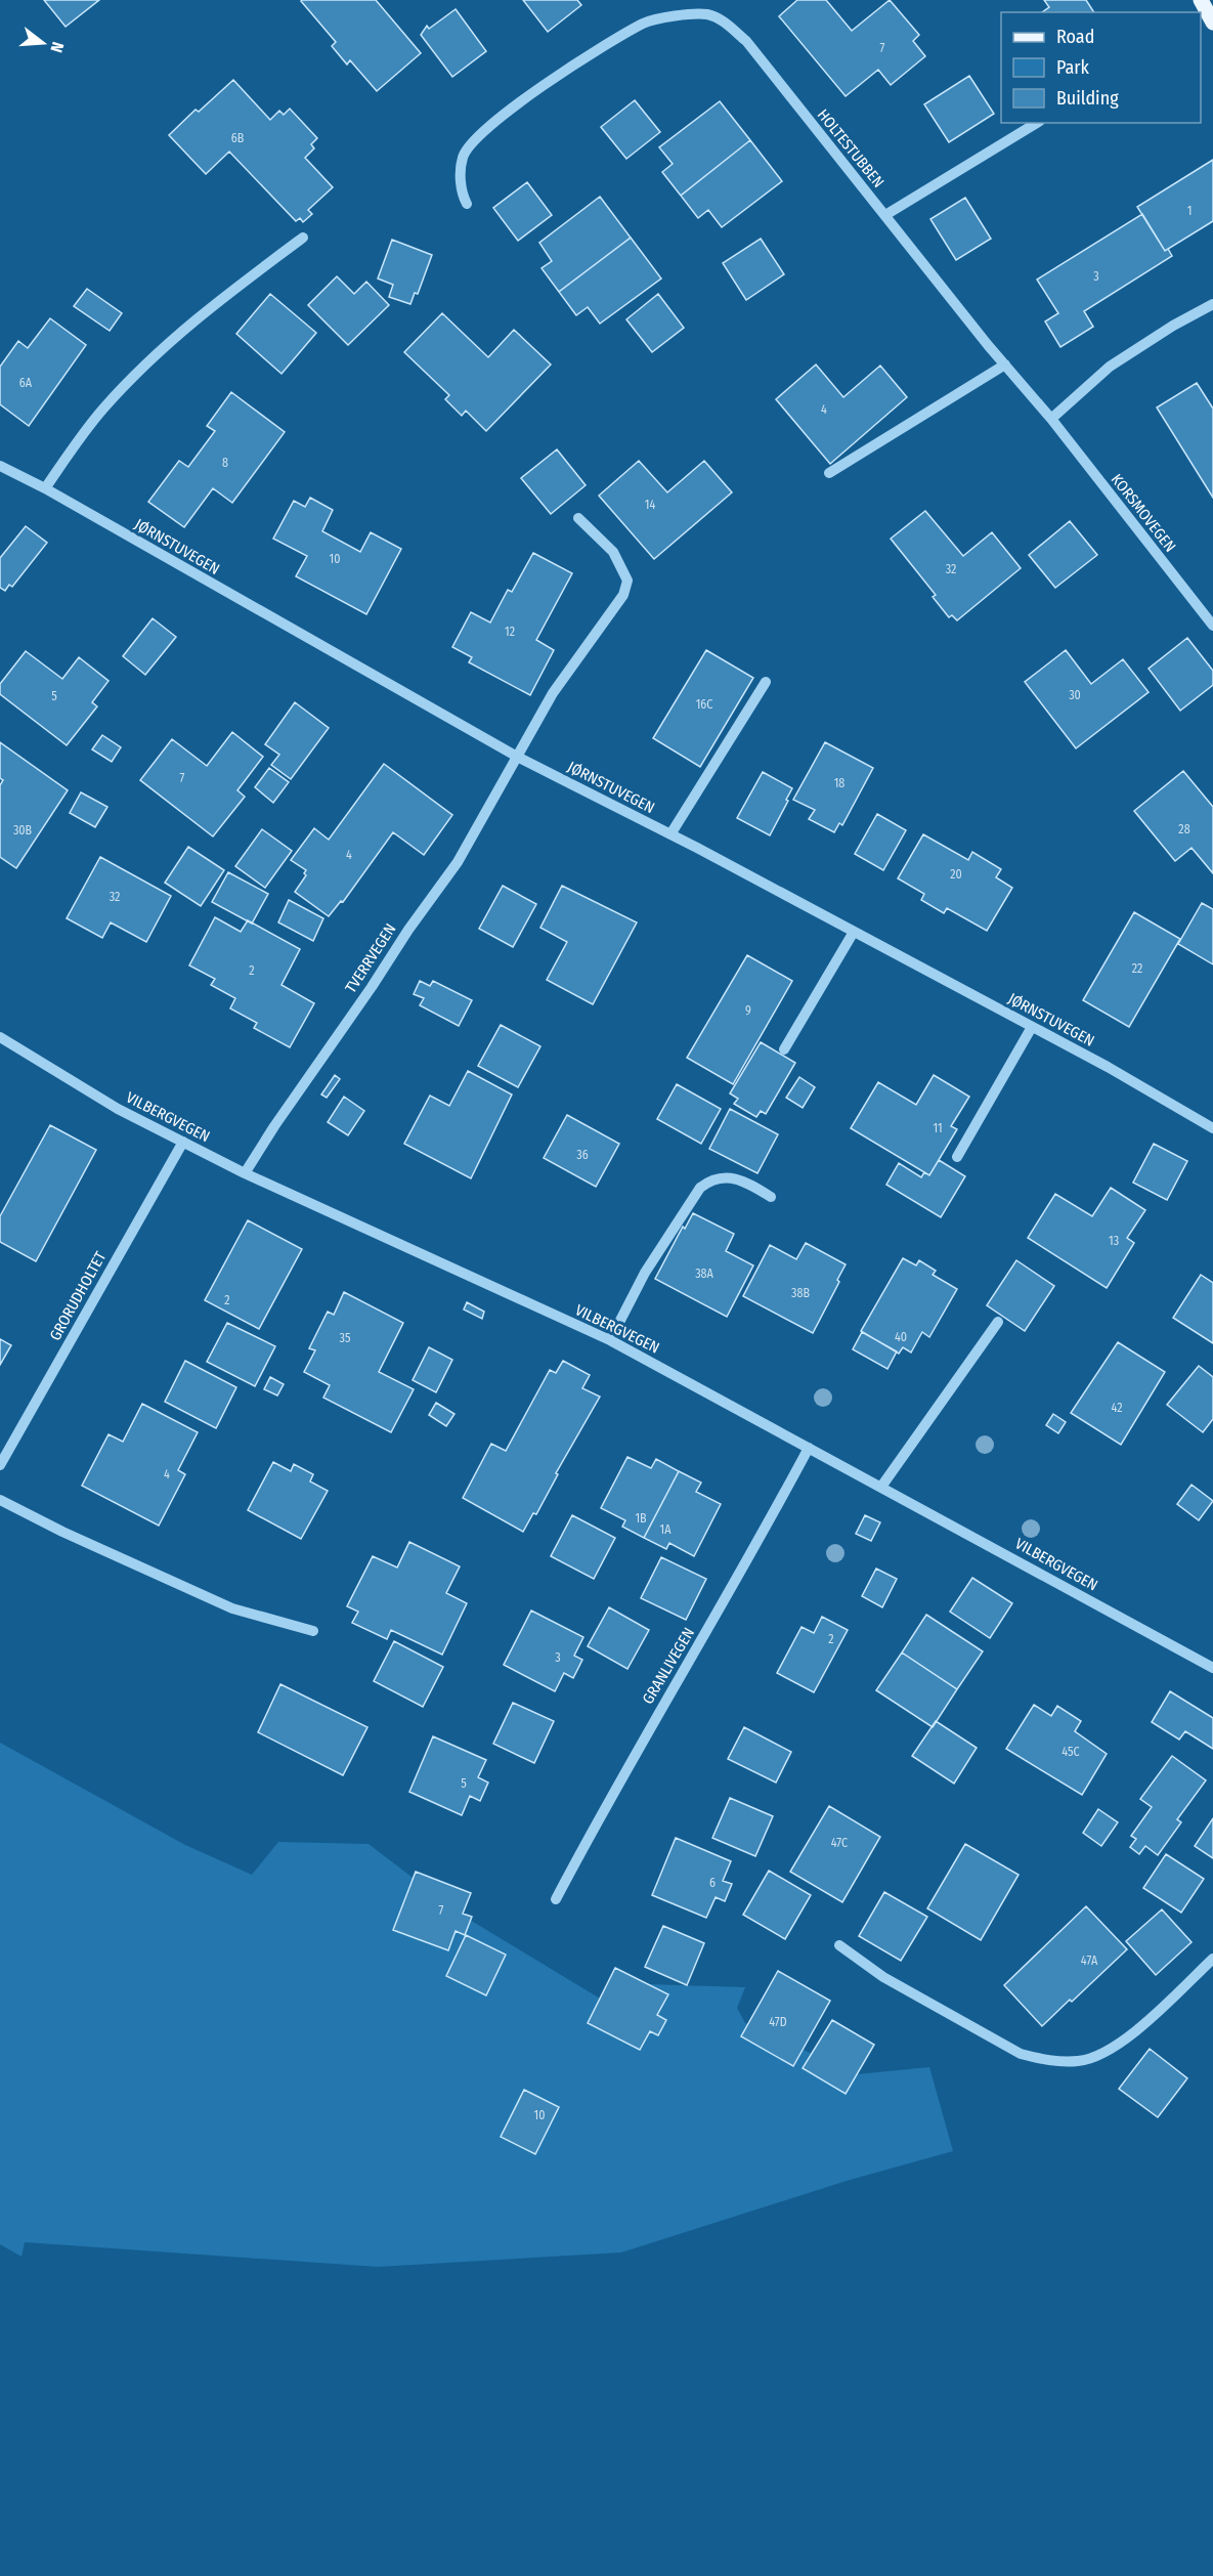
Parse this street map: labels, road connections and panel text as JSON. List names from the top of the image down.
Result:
{
  "streets": {
    "street": [
      "HOLTESTUBBEN",
      "KORSMOVEGEN",
      "JØRNSTUVEGEN",
      "TVERRVEGEN",
      "VILBERGVEGEN",
      "GRORUDHOLTET",
      "GRANLIVEGEN"
    ]
  },
  "crossings": [
    ["HOLTESTUBBEN", "KORSMOVEGEN"],
    ["JØRNSTUVEGEN", "TVERRVEGEN"],
    ["TVERRVEGEN", "VILBERGVEGEN"],
    ["VILBERGVEGEN", "GRORUDHOLTET"],
    ["VILBERGVEGEN", "GRANLIVEGEN"]
  ],
  "house_numbers": [
    "7",
    "6B",
    "1",
    "3",
    "6A",
    "4",
    "8",
    "14",
    "10",
    "32",
    "12",
    "30",
    "5",
    "16C",
    "7",
    "18",
    "28",
    "30B",
    "4",
    "20",
    "32",
    "22",
    "2",
    "9",
    "11",
    "36",
    "13",
    "38A",
    "38B",
    "2",
    "40",
    "35",
    "42",
    "4",
    "1B",
    "1A",
    "2",
    "3",
    "45C",
    "5",
    "47C",
    "6",
    "7",
    "47A",
    "47D",
    "10"
  ],
  "legend": ["Road", "Park", "Building"],
  "north": "right"
}
